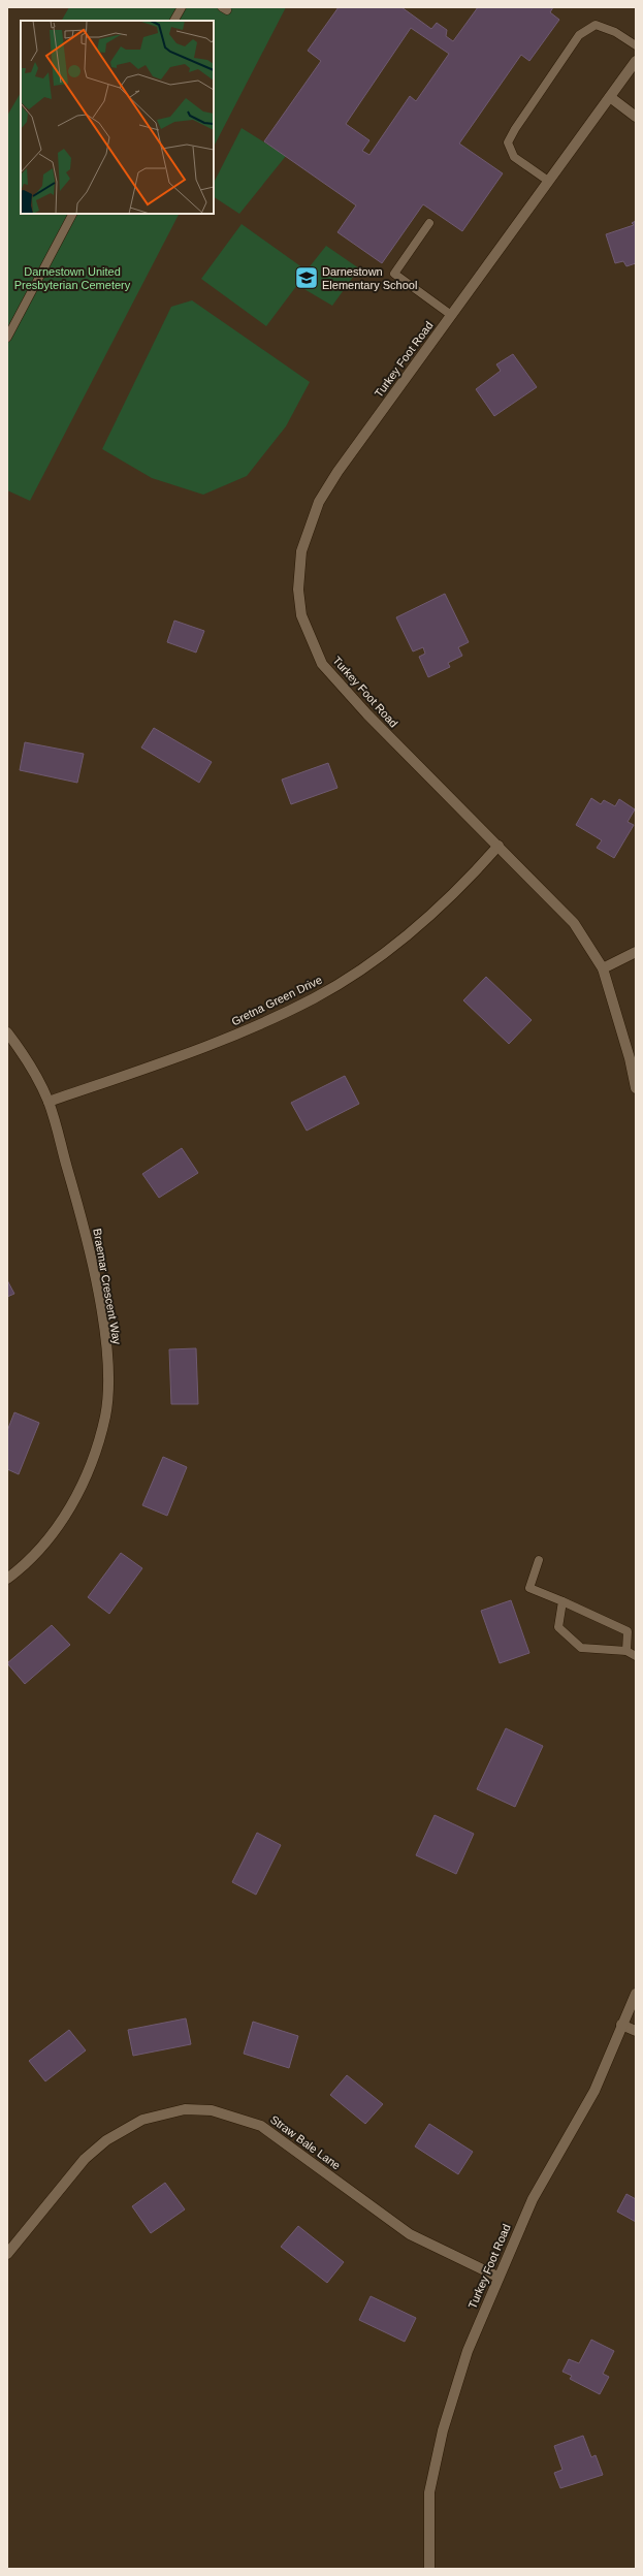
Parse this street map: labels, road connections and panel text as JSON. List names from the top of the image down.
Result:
{
  "streets": {
    "street": [
      "Turkey Foot Road",
      "Gretna Green Drive",
      "Braemar Crescent Way",
      "Straw Bale Lane"
    ]
  },
  "crossings": [
    ["Turkey Foot Road", "Gretna Green Drive"],
    ["Turkey Foot Road", "Straw Bale Lane"],
    ["Gretna Green Drive", "Braemar Crescent Way"]
  ],
  "parks": ["Darnestown United Presbyterian Cemetery"],
  "places": {
    "school or university": ["Darnestown Elementary School"]
  }
}
